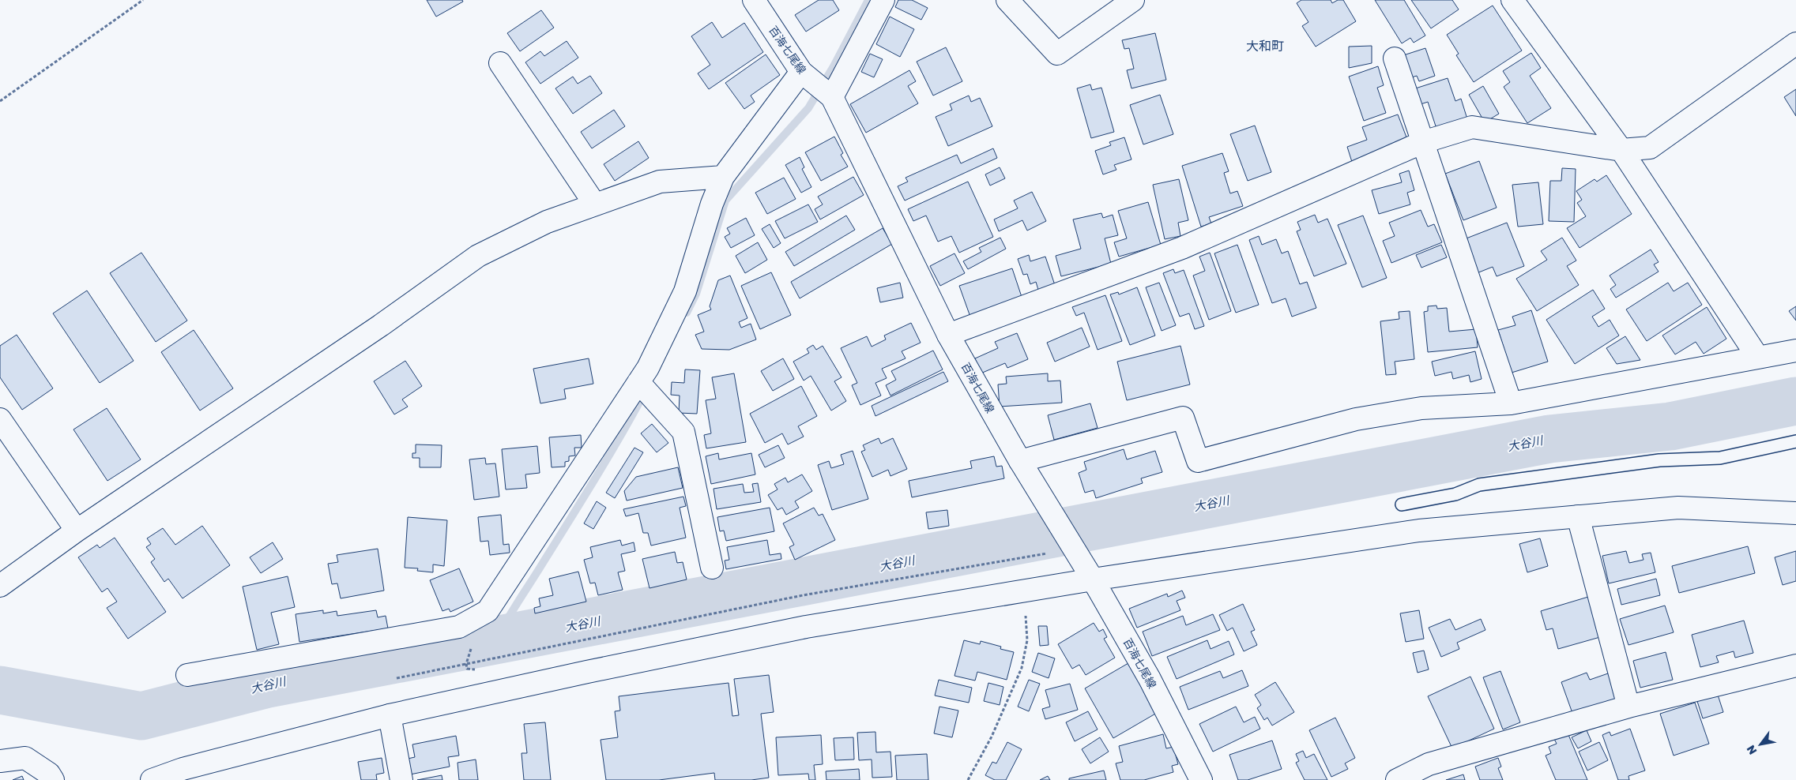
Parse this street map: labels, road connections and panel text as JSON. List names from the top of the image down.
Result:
{
  "streets": {
    "street": ["百海七尾線"]
  },
  "districts": ["大和町"],
  "water": ["大谷川"],
  "north": "bottom left"
}
